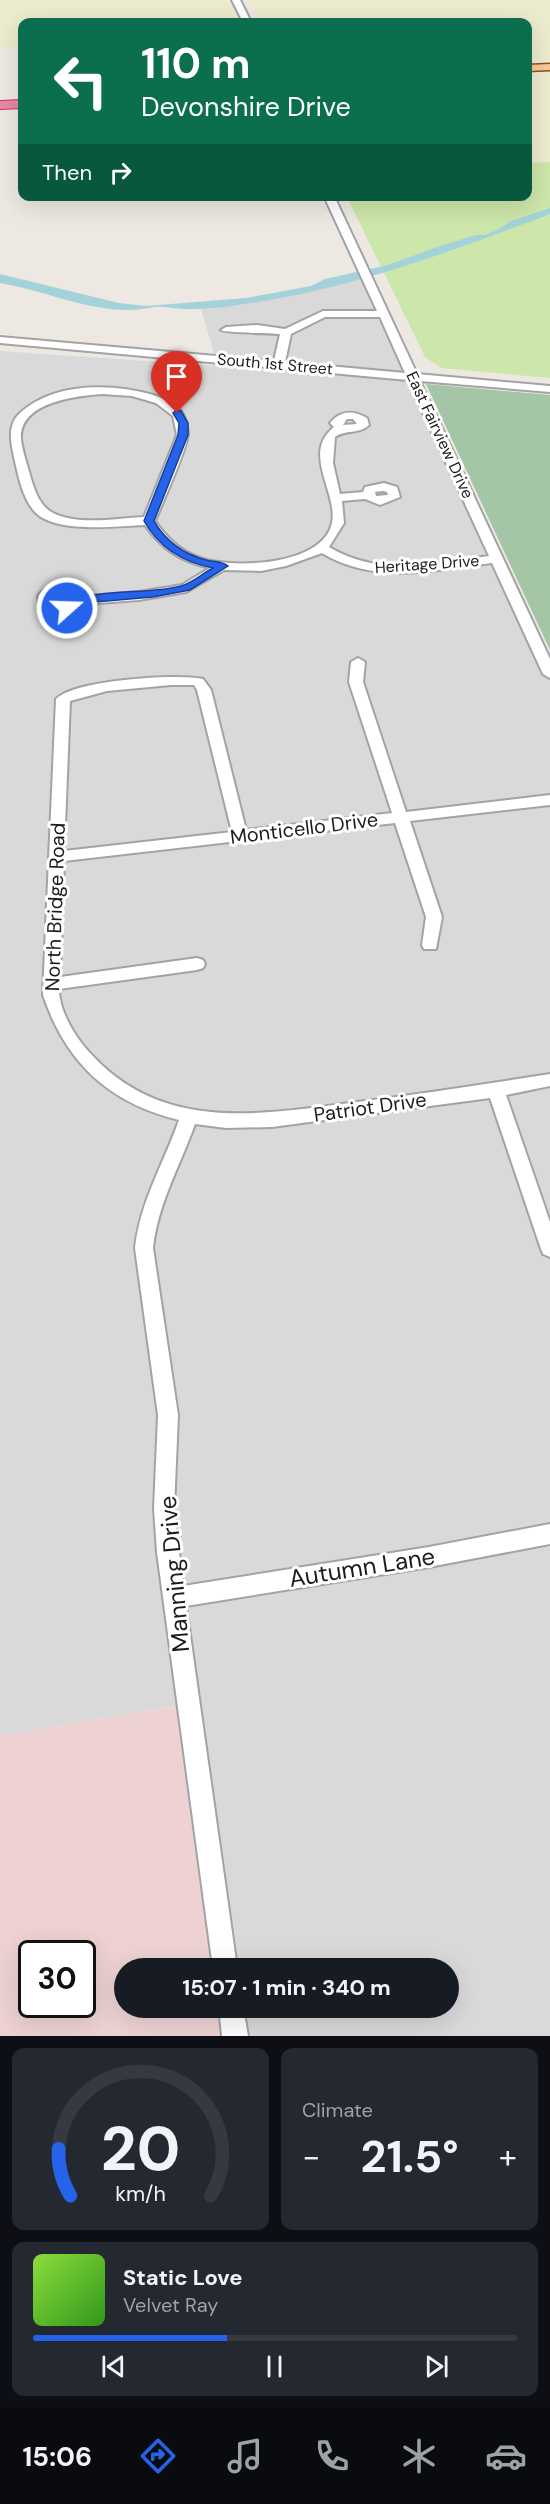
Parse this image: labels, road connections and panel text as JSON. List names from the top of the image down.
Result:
{
  "streets": {
    "street": [
      "South 1st Street",
      "East Fairview Drive",
      "Heritage Drive",
      "Monticello Drive",
      "North Bridge Road",
      "Patriot Drive",
      "Autumn Lane",
      "Manning Drive"
    ]
  },
  "crossings": [
    ["South 1st Street", "East Fairview Drive"],
    ["East Fairview Drive", "Heritage Drive"],
    ["Monticello Drive", "North Bridge Road"],
    ["North Bridge Road", "Patriot Drive"],
    ["North Bridge Road", "Manning Drive"],
    ["Patriot Drive", "Manning Drive"],
    ["Autumn Lane", "Manning Drive"]
  ],
  "page": {
    "turn": ["110 m", "Devonshire Drive"],
    "then": "Then",
    "limit": "30",
    "trip": "15:07 · 1 min · 340 m",
    "tile": "Climate",
    "heat": ["−", "21.5°", "+"],
    "song": ["Static Love", "Velvet Ray"],
    "tabs": "15:06",
    "gauge": ["20", "km/h"]
  }
}
